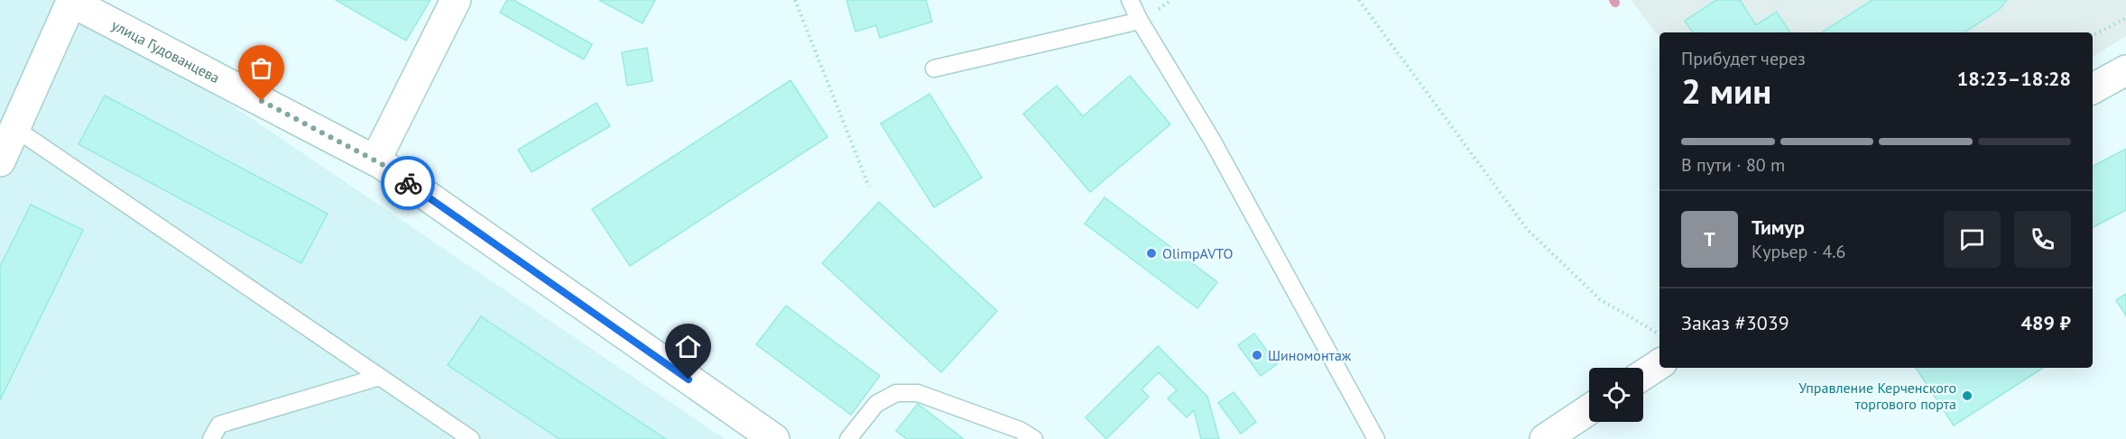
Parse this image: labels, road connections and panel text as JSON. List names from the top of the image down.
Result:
{
  "streets": {
    "street": ["улица Гудованцева"]
  },
  "places": ["OlimpAVTO", "Шиномонтаж", "Управление Керченского торгового порта"],
  "page": {
    "heading": ["2 мин", "Прибудет через", "18:23–18:28"],
    "panel": [
      "Тимур",
      "Курьер · 4.6",
      "Заказ #3039",
      "489 ₽"
    ],
    "bar": "В пути · 80 m",
    "round": "Т"
  }
}
